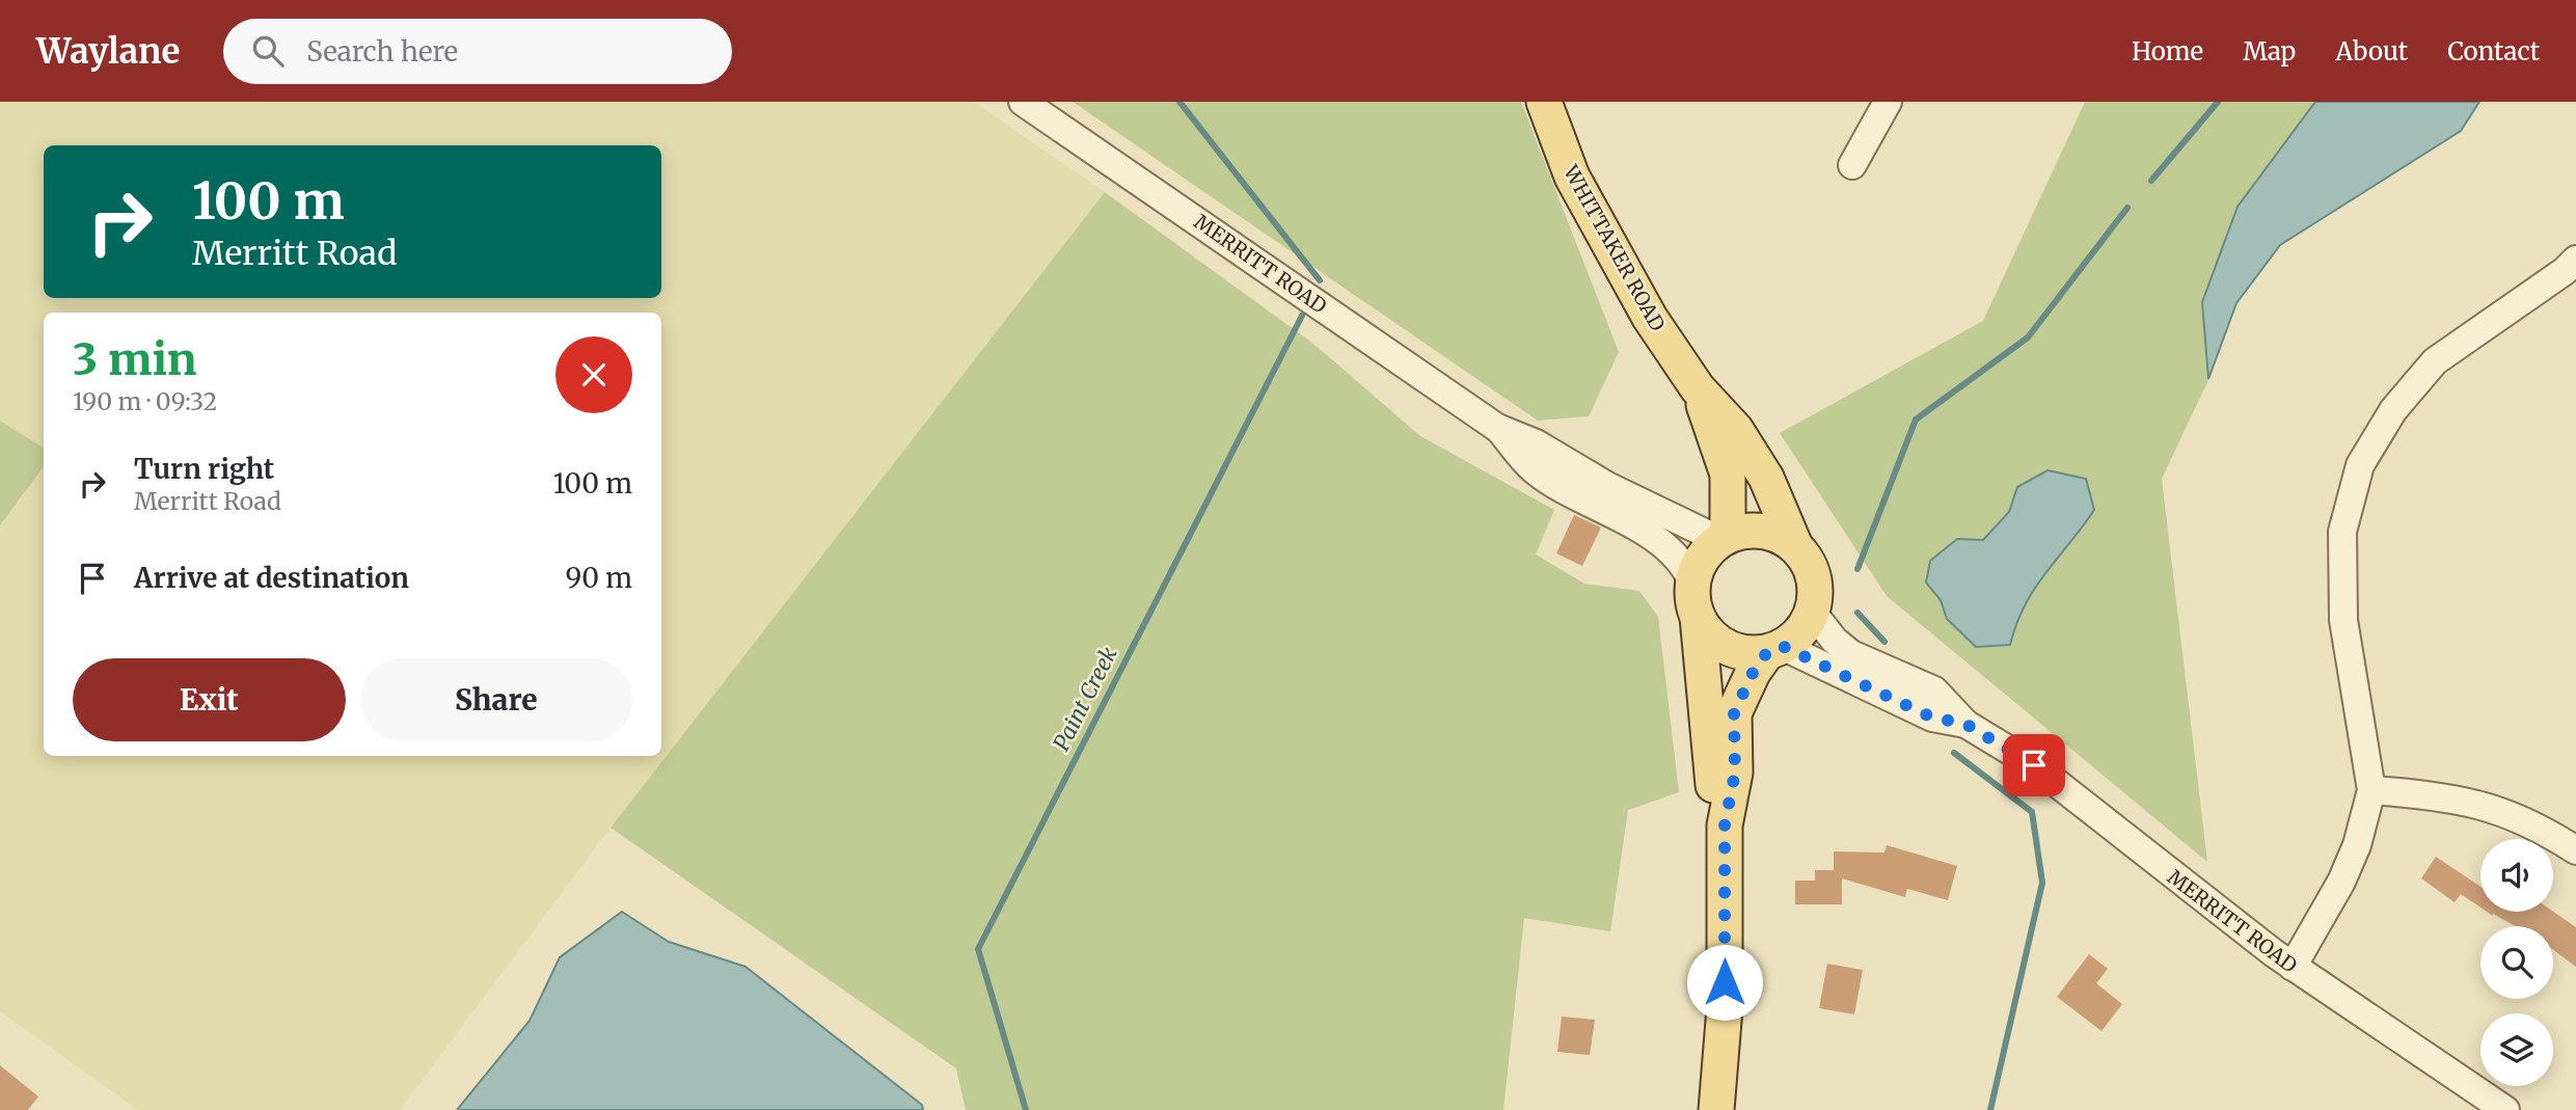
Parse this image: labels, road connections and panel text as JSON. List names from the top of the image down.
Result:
{
  "streets": {
    "main road": ["WHITTAKER ROAD"],
    "street": ["MERRITT ROAD"]
  },
  "crossings": [
    ["WHITTAKER ROAD", "MERRITT ROAD"]
  ],
  "water": ["Paint Creek"],
  "page": {
    "header": "Waylane",
    "search": "Search here",
    "nav": [
      "Home",
      "Map",
      "About",
      "Contact"
    ],
    "turn": ["100 m", "Merritt Road"],
    "heading": ["3 min", "190 m · 09:32"],
    "list": [
      {
        "name": "Turn right",
        "note": "Merritt Road",
        "value": "100 m"
      },
      {
        "name": "Arrive at destination",
        "value": "90 m"
      }
    ],
    "buttons": ["Exit", "Share"]
  }
}
